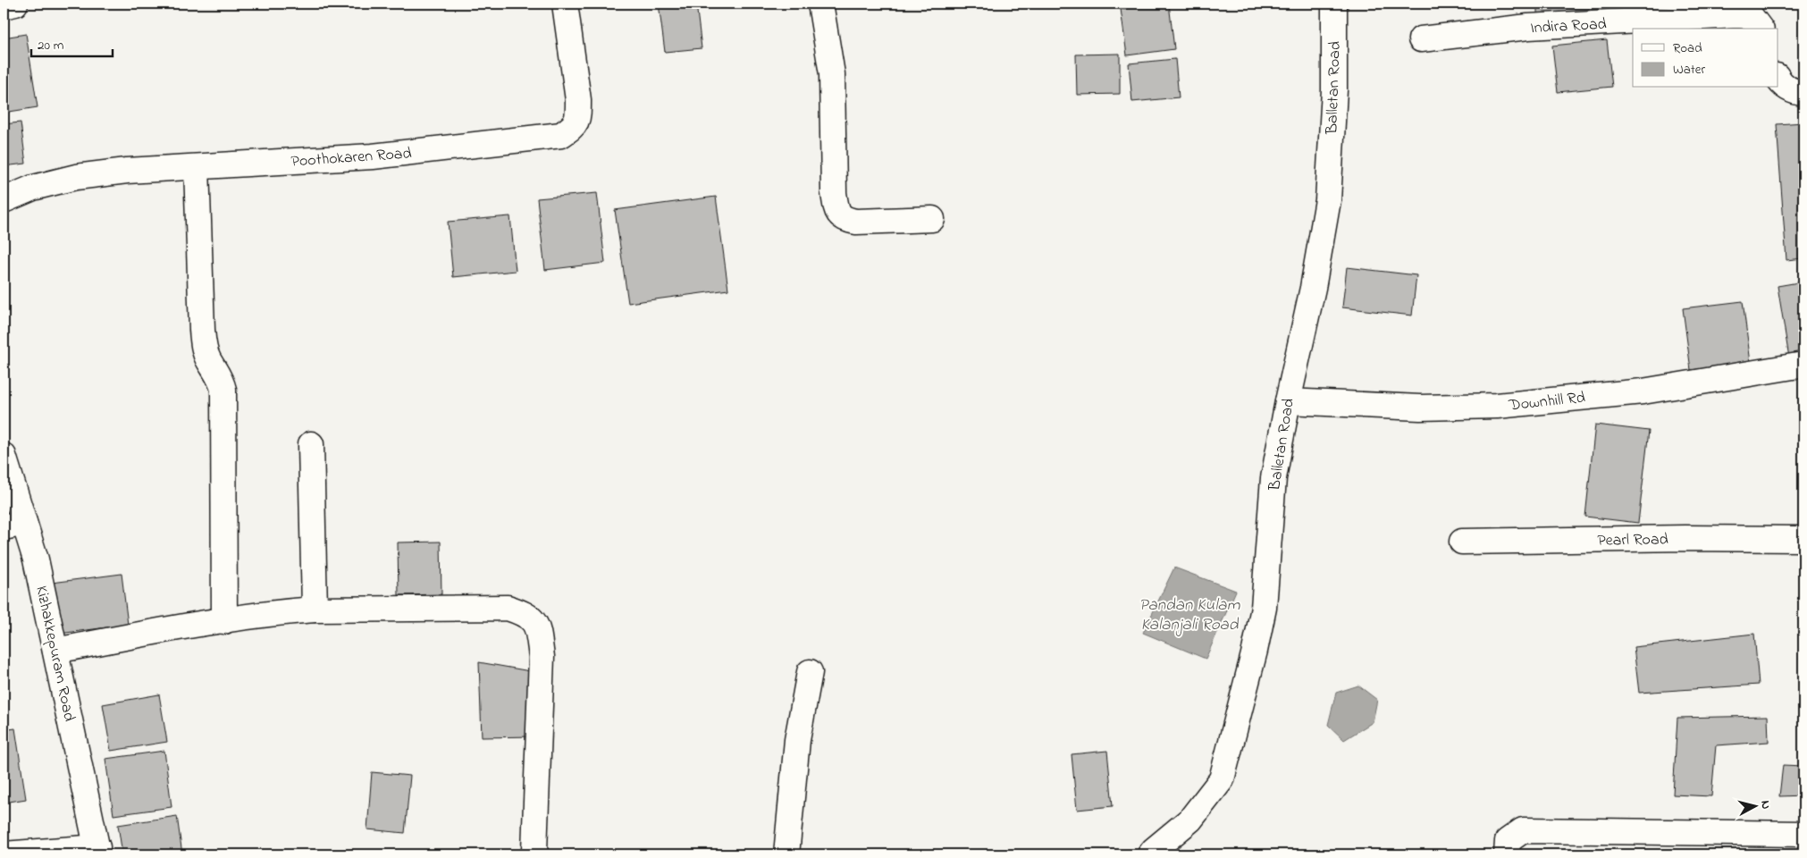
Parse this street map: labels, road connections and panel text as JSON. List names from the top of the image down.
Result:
{
  "streets": {
    "street": [
      "Indira Road",
      "Balletan Road",
      "Poothokaren Road",
      "Downhill Rd",
      "Pearl Road",
      "Kizhakkepuram Road"
    ]
  },
  "crossings": [
    ["Balletan Road", "Downhill Rd"]
  ],
  "water": ["Pandan Kulam Kalanjali Road"],
  "legend": ["Road", "Water"],
  "scale_bar": "20 m",
  "north": "right"
}
